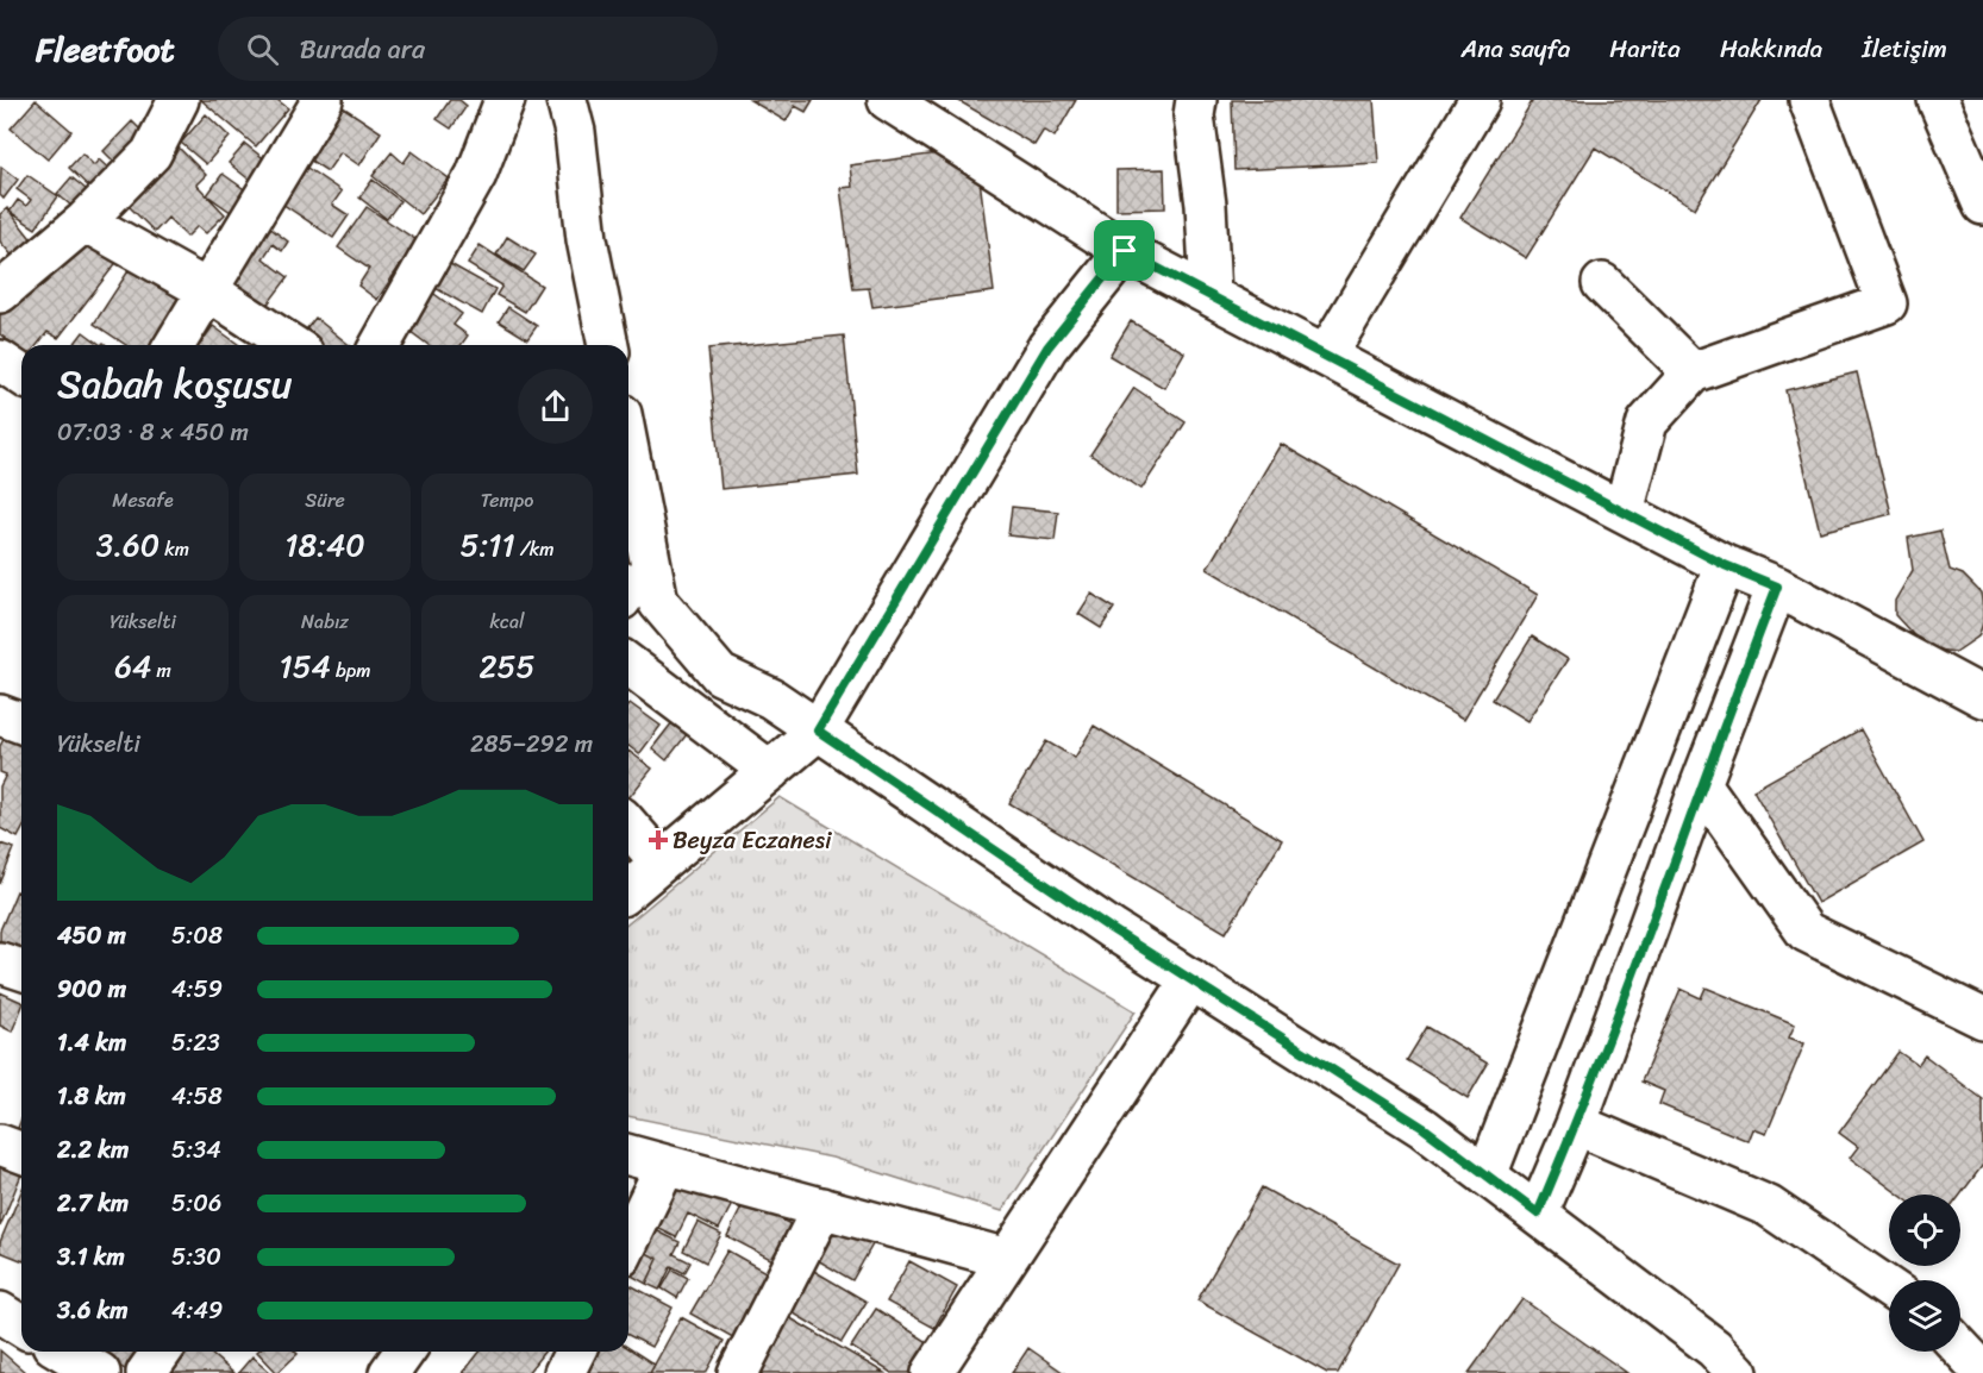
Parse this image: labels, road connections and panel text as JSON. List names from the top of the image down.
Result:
{
  "places": {
    "health": ["Beyza Eczanesi"]
  },
  "page": {
    "header": "Fleetfoot",
    "search": "Burada ara",
    "nav": [
      "Ana sayfa",
      "Harita",
      "Hakkında",
      "İletişim"
    ],
    "heading": ["Sabah koşusu", "07:03 · 8 × 450 m"],
    "stats": [
      ["Mesafe", "3.60 km"],
      ["Süre", "18:40"],
      ["Tempo", "5:11 /km"],
      ["Yükselti", "64 m"],
      ["Nabız", "154 bpm"],
      ["kcal", "255"]
    ],
    "chart": ["Yükselti", "285–292 m"],
    "list": [
      {
        "name": "450 m",
        "note": "5:08"
      },
      {
        "name": "900 m",
        "note": "4:59"
      },
      {
        "name": "1.4 km",
        "note": "5:23"
      },
      {
        "name": "1.8 km",
        "note": "4:58"
      },
      {
        "name": "2.2 km",
        "note": "5:34"
      },
      {
        "name": "2.7 km",
        "note": "5:06"
      },
      {
        "name": "3.1 km",
        "note": "5:30"
      },
      {
        "name": "3.6 km",
        "note": "4:49"
      }
    ]
  }
}
